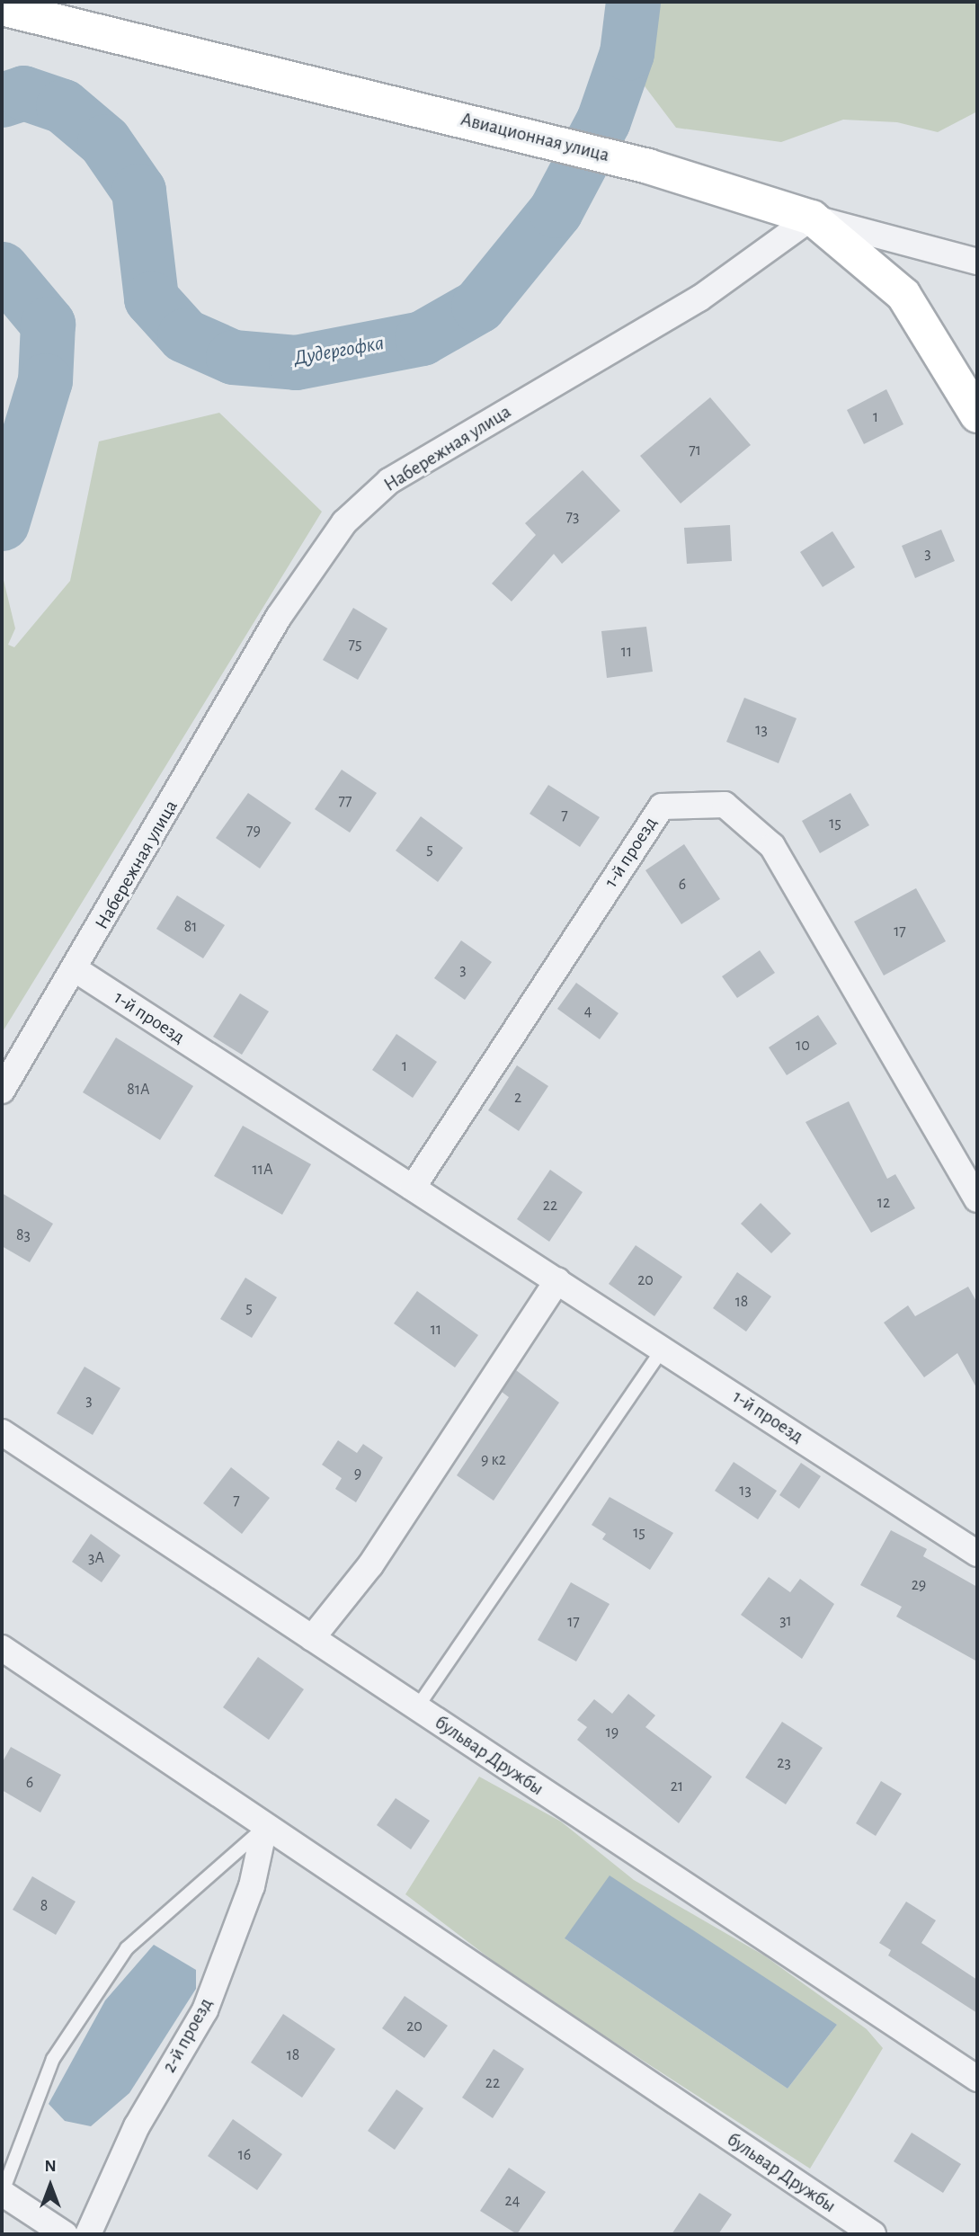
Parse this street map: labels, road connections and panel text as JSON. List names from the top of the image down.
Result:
{
  "streets": {
    "street": [
      "Авиационная улица",
      "Набережная улица",
      "1-й проезд",
      "бульвар Дружбы",
      "2-й проезд"
    ]
  },
  "crossings": [
    ["Авиационная улица", "Набережная улица"],
    ["Набережная улица", "1-й проезд"],
    ["бульвар Дружбы", "2-й проезд"]
  ],
  "water": ["Дудергофка"],
  "house_numbers": [
    "1",
    "71",
    "73",
    "3",
    "75",
    "11",
    "13",
    "77",
    "7",
    "15",
    "79",
    "5",
    "6",
    "81",
    "17",
    "3",
    "4",
    "10",
    "1",
    "81А",
    "2",
    "11А",
    "12",
    "22",
    "83",
    "20",
    "18",
    "5",
    "11",
    "3",
    "9 к2",
    "9",
    "13",
    "7",
    "15",
    "3А",
    "29",
    "31",
    "17",
    "19",
    "23",
    "6",
    "21",
    "8",
    "20",
    "18",
    "22",
    "16",
    "24"
  ],
  "north": "top"
}
